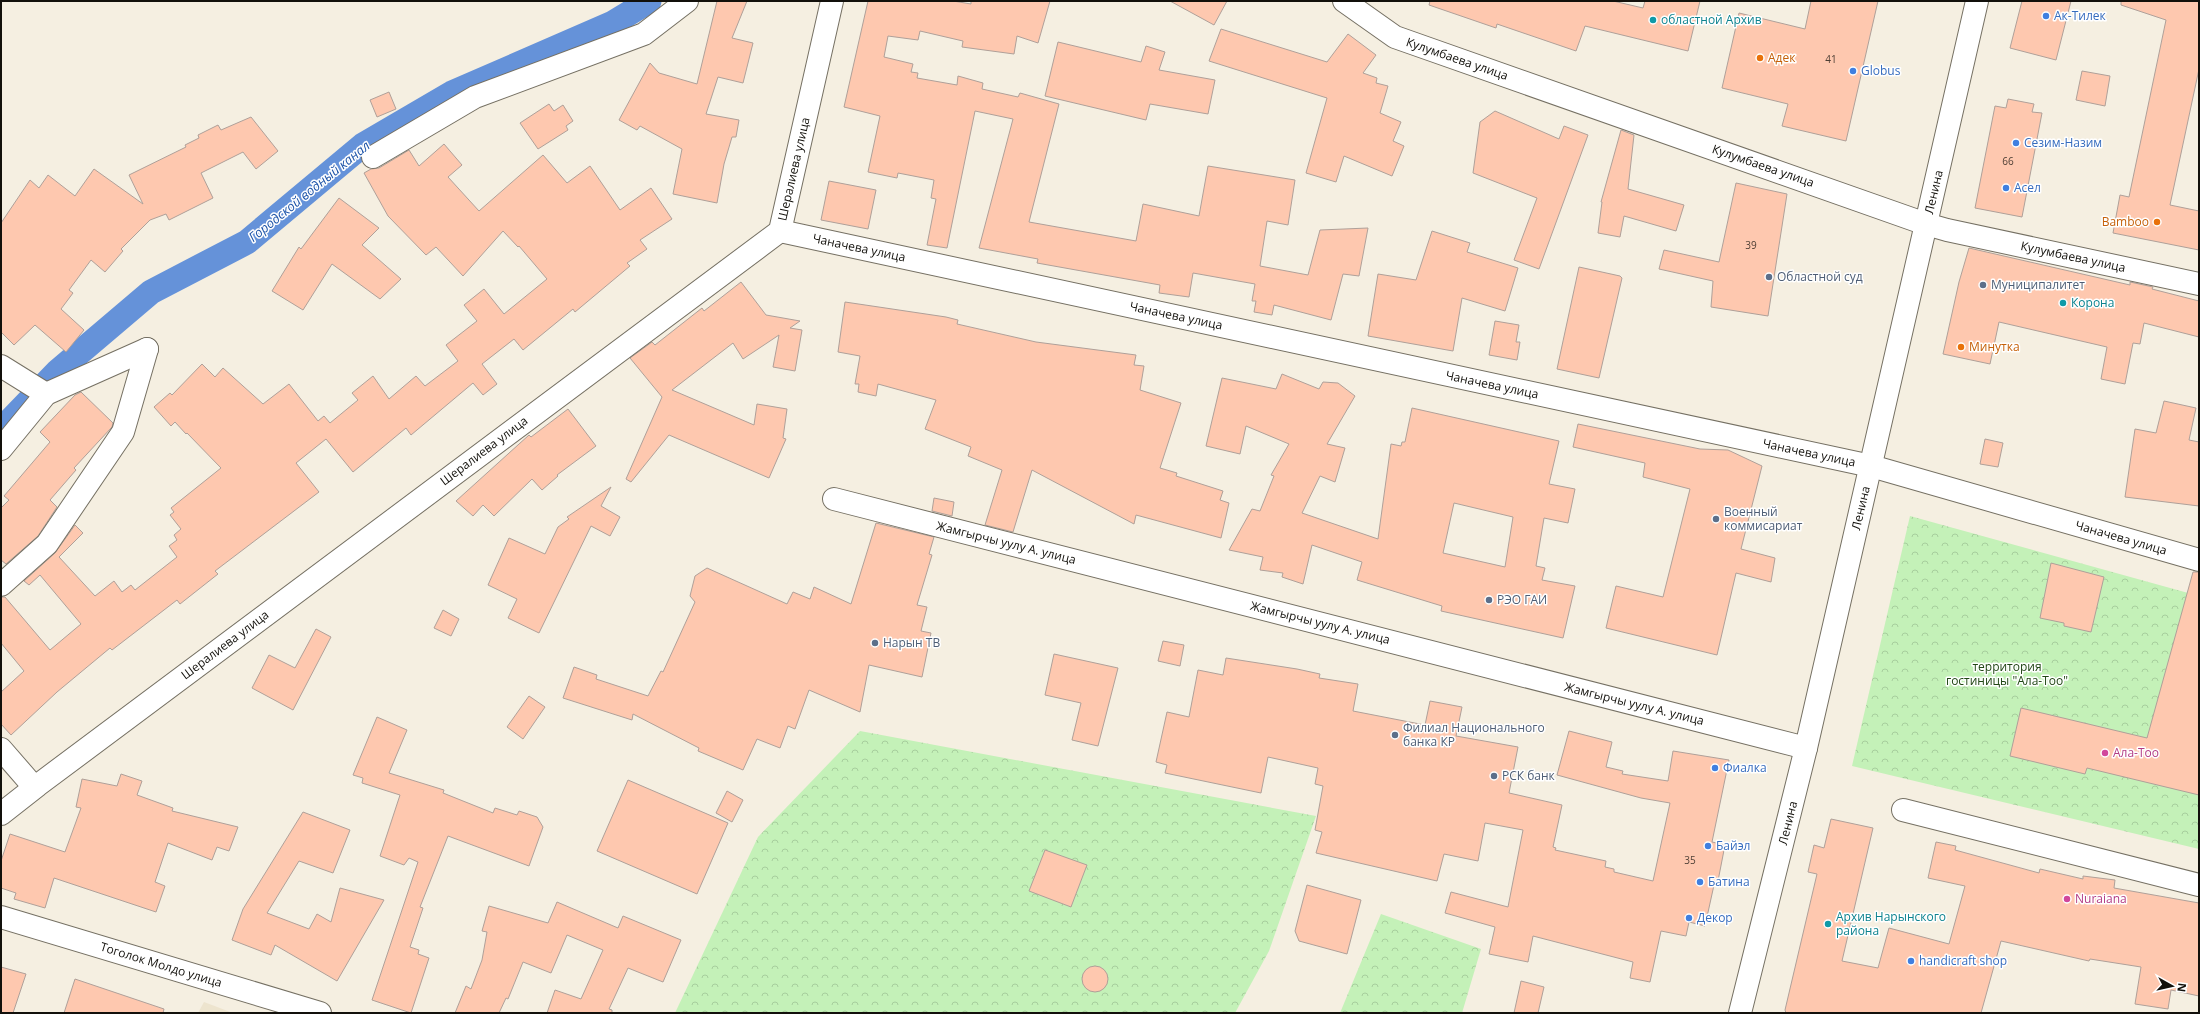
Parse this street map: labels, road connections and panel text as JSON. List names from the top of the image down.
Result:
{
  "streets": {
    "street": [
      "Кулумбаева улица",
      "Шералиева улица",
      "Ленина",
      "Чаначева улица",
      "Жамгырчы уулу А. улица",
      "Тоголок Молдо улица"
    ]
  },
  "crossings": [
    ["Кулумбаева улица", "Ленина"],
    ["Шералиева улица", "Чаначева улица"],
    ["Ленина", "Чаначева улица"],
    ["Ленина", "Жамгырчы уулу А. улица"]
  ],
  "water": ["Городской водный канал"],
  "parks": ["территория гостиницы \"Ала-Тоо\""],
  "places": [
    "Ак-Тилек",
    "областной Архив",
    "Адек",
    "Globus",
    "Сезим-Назим",
    "Асел",
    "Bamboo",
    "Областной суд",
    "Муниципалитет",
    "Корона",
    "Минутка",
    "Военный коммисариат",
    "РЭО ГАИ",
    "Нарын ТВ",
    "Филиал Национального банка КР",
    "Ала-Тоо",
    "Фиалка",
    "РСК банк",
    "Байэл",
    "Батина",
    "Nuraiana",
    "Декор",
    "Архив Нарынского района",
    "handicraft shop"
  ],
  "house_numbers": [
    "41",
    "66",
    "39",
    "35"
  ],
  "north": "right"
}
